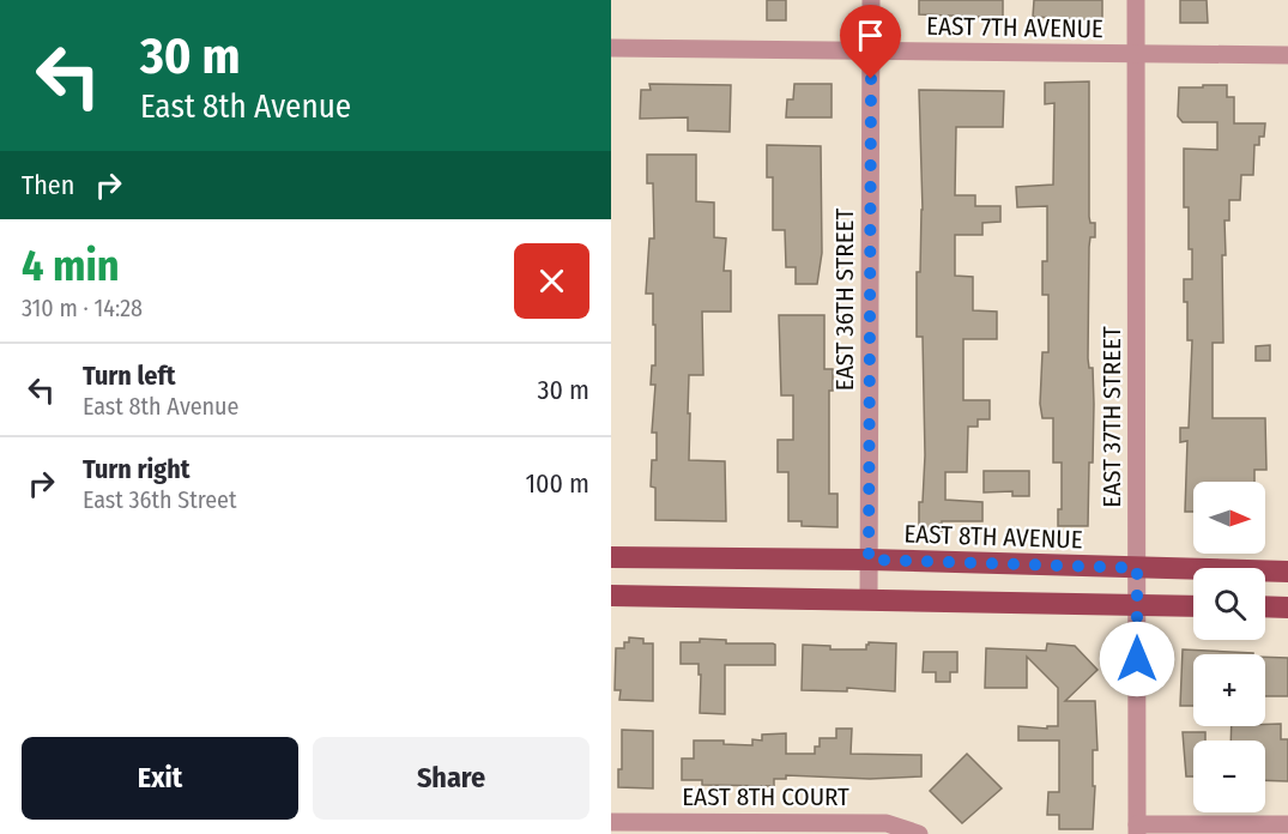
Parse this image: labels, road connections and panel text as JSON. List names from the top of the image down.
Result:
{
  "streets": {
    "main road": ["EAST 8TH AVENUE"],
    "street": [
      "EAST 7TH AVENUE",
      "EAST 36TH STREET",
      "EAST 37TH STREET",
      "EAST 8TH COURT"
    ]
  },
  "crossings": [
    ["EAST 7TH AVENUE", "EAST 36TH STREET"],
    ["EAST 7TH AVENUE", "EAST 37TH STREET"],
    ["EAST 36TH STREET", "EAST 8TH AVENUE"],
    ["EAST 37TH STREET", "EAST 8TH AVENUE"]
  ],
  "north": "right",
  "page": {
    "turn": ["30 m", "East 8th Avenue"],
    "then": "Then",
    "heading": ["4 min", "310 m · 14:28"],
    "list": [
      {
        "name": "Turn left",
        "note": "East 8th Avenue",
        "value": "30 m"
      },
      {
        "name": "Turn right",
        "note": "East 36th Street",
        "value": "100 m"
      }
    ],
    "map_buttons": ["+", "−"],
    "buttons": ["Exit", "Share"]
  }
}
